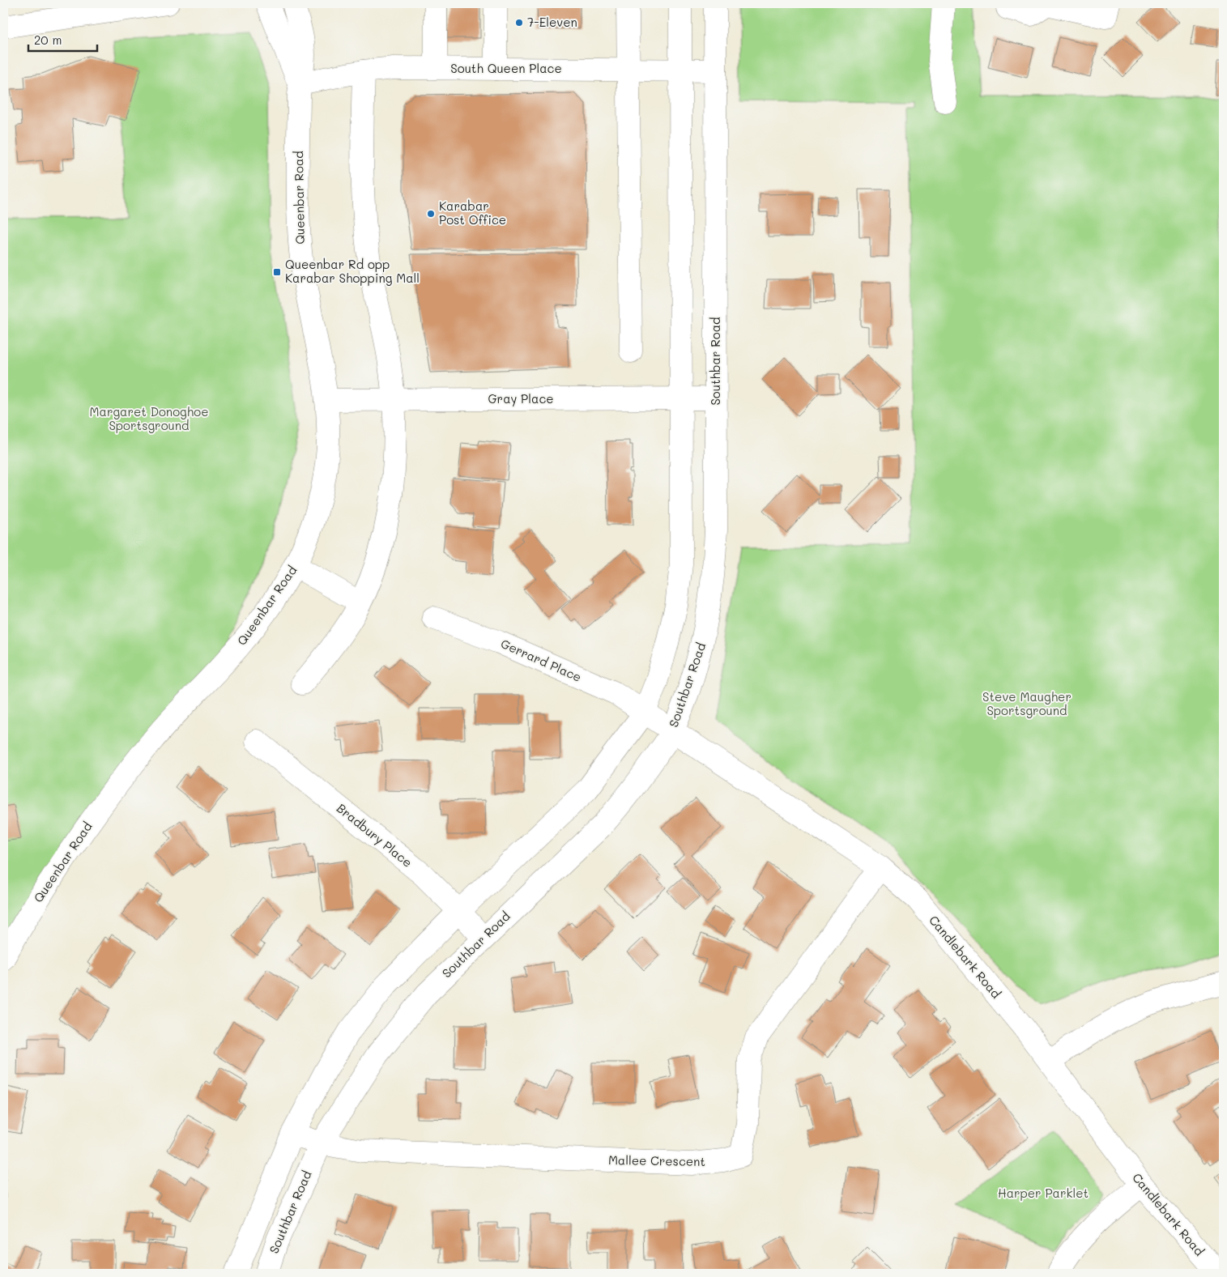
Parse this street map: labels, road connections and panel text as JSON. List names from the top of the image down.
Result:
{
  "streets": {
    "street": [
      "South Queen Place",
      "Queenbar Road",
      "Southbar Road",
      "Gray Place",
      "Gerrard Place",
      "Bradbury Place",
      "Candlebark Road",
      "Mallee Crescent"
    ]
  },
  "crossings": [
    ["South Queen Place", "Queenbar Road"],
    ["South Queen Place", "Southbar Road"],
    ["Queenbar Road", "Gray Place"],
    ["Southbar Road", "Gray Place"],
    ["Southbar Road", "Bradbury Place"],
    ["Southbar Road", "Candlebark Road"],
    ["Southbar Road", "Mallee Crescent"],
    ["Gerrard Place", "Candlebark Road"],
    ["Candlebark Road", "Mallee Crescent"]
  ],
  "parks": ["Margaret Donoghoe Sportsground", "Steve Maugher Sportsground", "Harper Parklet"],
  "places": {
    "other": ["7-Eleven", "Karabar Post Office"],
    "transit": ["Queenbar Rd opp Karabar Shopping Mall"]
  },
  "scale_bar": "20 m"
}
